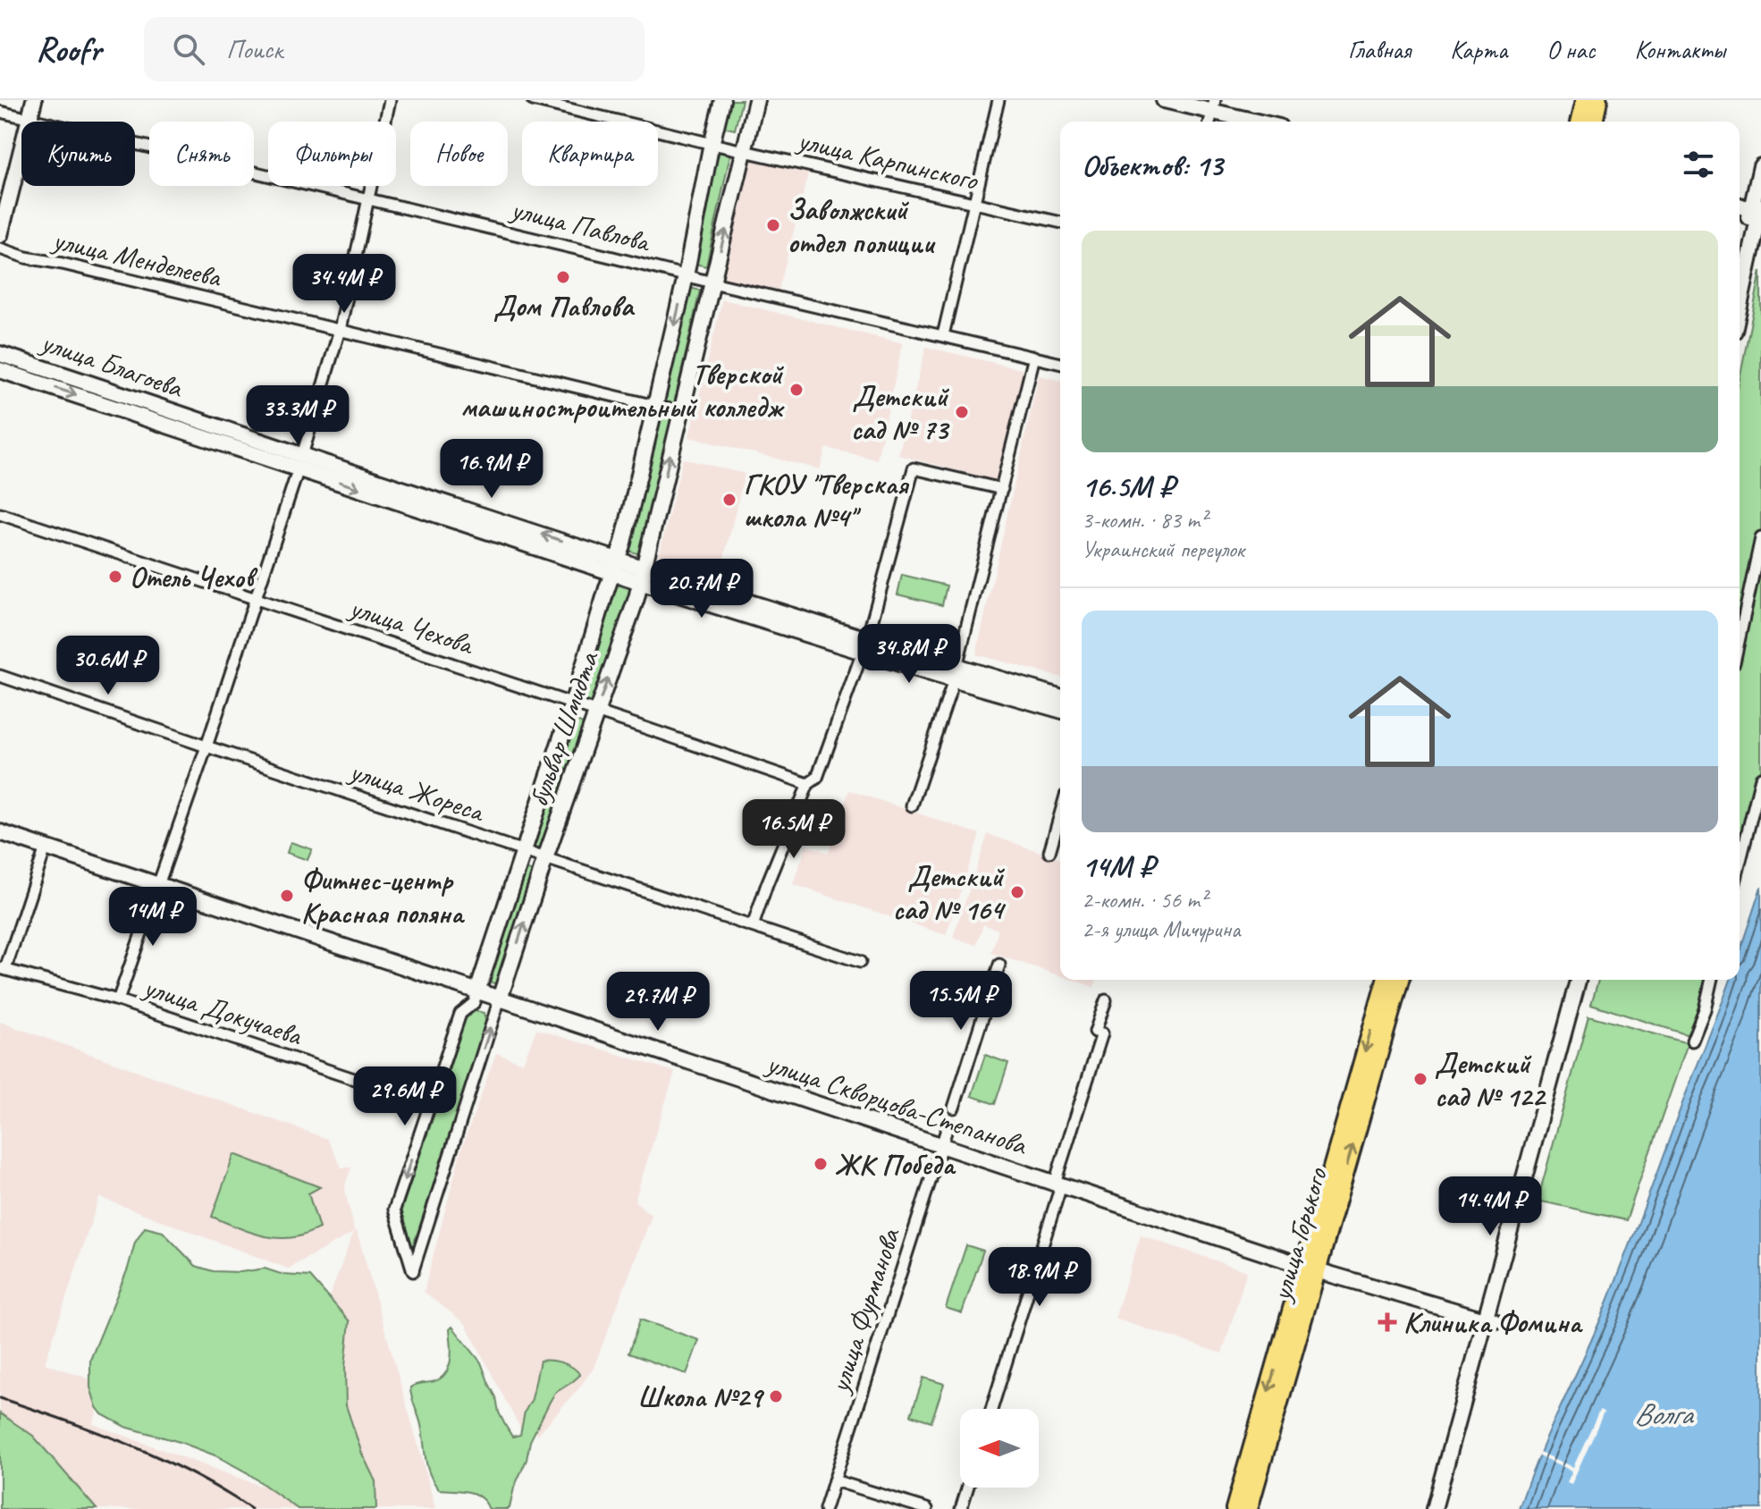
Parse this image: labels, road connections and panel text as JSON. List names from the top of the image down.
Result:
{
  "streets": {
    "main road": ["улица Горького"],
    "street": [
      "улица Карпинского",
      "улица Павлова",
      "улица Менделеева",
      "улица Благоева",
      "улица Чехова",
      "бульвар Шмидта",
      "улица Жореса",
      "улица Докучаева",
      "улица Скворцова-Степанова",
      "улица Фурманова"
    ]
  },
  "crossings": [
    ["улица Карпинского", "бульвар Шмидта"],
    ["улица Павлова", "бульвар Шмидта"],
    ["улица Менделеева", "бульвар Шмидта"],
    ["улица Благоева", "бульвар Шмидта"],
    ["улица Чехова", "бульвар Шмидта"],
    ["бульвар Шмидта", "улица Жореса"],
    ["бульвар Шмидта", "улица Скворцова-Степанова"],
    ["улица Скворцова-Степанова", "улица Горького"],
    ["улица Скворцова-Степанова", "улица Фурманова"]
  ],
  "water": ["Волга"],
  "places": {
    "other": [
      "Заволжский отдел полиции",
      "Дом Павлова",
      "Тверской машиностроительный колледж",
      "Детский сад № 73",
      "ГКОУ \"Тверская школа №4\"",
      "Отель Чехов",
      "Детский сад № 164",
      "Фитнес-центр Красная поляна",
      "Детский сад № 122",
      "ЖК Победа",
      "Школа №29"
    ],
    "health": ["Клиника Фомина"]
  },
  "north": "left",
  "page": {
    "header": "Roofr",
    "search": "Поиск",
    "nav": [
      "Главная",
      "Карта",
      "О нас",
      "Контакты"
    ],
    "chip": [
      "Купить",
      "Снять",
      "Фильтры",
      "Новое",
      "Квартира"
    ],
    "heading": "Объектов: 13",
    "list": [
      {
        "name": "16.5M ₽",
        "note": "3-комн. · 83 m² · Украинский переулок"
      },
      {
        "name": "14M ₽",
        "note": "2-комн. · 56 m² · 2-я улица Мичурина"
      }
    ],
    "price": [
      "34.4M ₽",
      "33.3M ₽",
      "16.9M ₽",
      "20.7M ₽",
      "34.8M ₽",
      "30.6M ₽",
      "16.5M ₽",
      "14M ₽",
      "15.5M ₽",
      "29.7M ₽",
      "29.6M ₽",
      "14.4M ₽",
      "18.9M ₽"
    ]
  }
}
